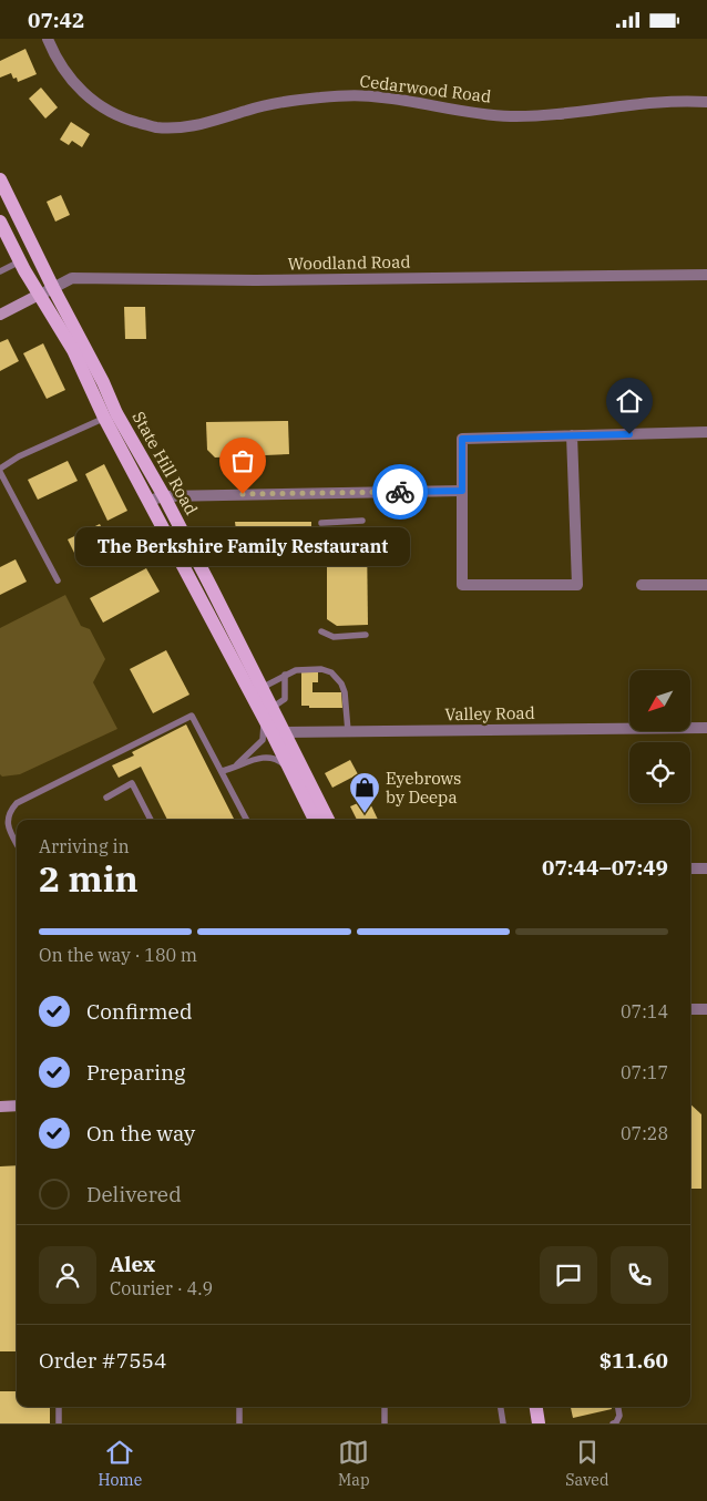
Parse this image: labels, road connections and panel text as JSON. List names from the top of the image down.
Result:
{
  "streets": {
    "main road": ["Woodland Road", "State Hill Road"],
    "street": ["Cedarwood Road", "Valley Road"]
  },
  "crossings": [
    ["Woodland Road", "State Hill Road"],
    ["State Hill Road", "Valley Road"]
  ],
  "places": {
    "other": ["The Berkshire Family Restaurant"],
    "shop": ["Eyebrows by Deepa"]
  },
  "north": "bottom left",
  "page": {
    "status": "07:42",
    "bubble": "The Berkshire Family Restaurant",
    "heading": ["2 min", "Arriving in", "07:44–07:49"],
    "panel": [
      "Alex",
      "Courier · 4.9",
      "Order #7554",
      "$11.60"
    ],
    "bar": "On the way · 180 m",
    "list": [
      ["Confirmed", "07:14"],
      ["Preparing", "07:17"],
      ["On the way", "07:28"],
      "Delivered"
    ],
    "tabs": ["Home", "Map", "Saved"]
  }
}
